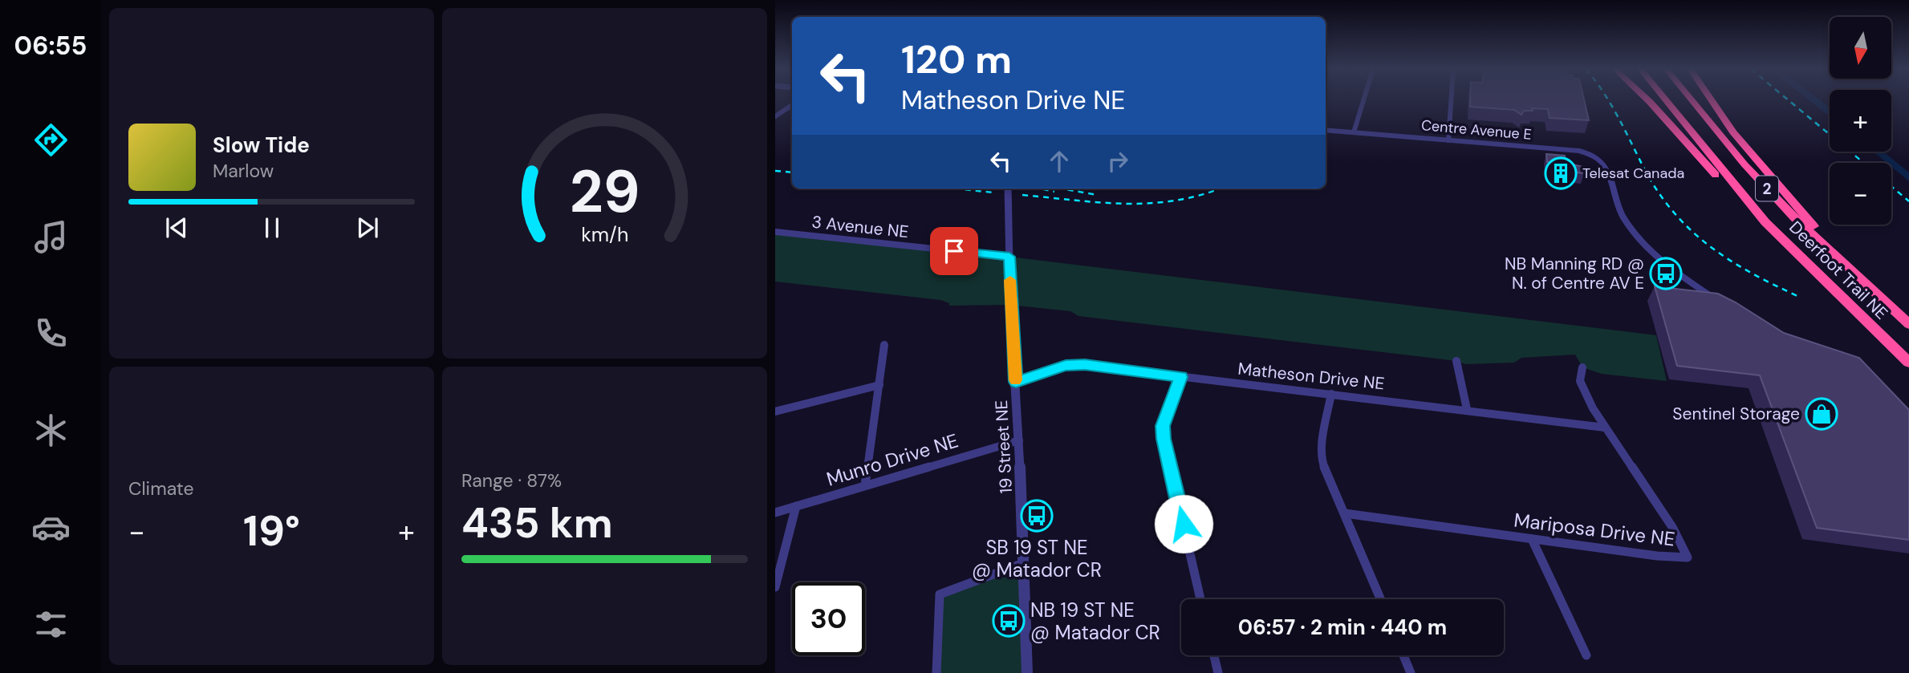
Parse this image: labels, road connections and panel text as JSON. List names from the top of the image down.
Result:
{
  "streets": {
    "highway": ["2", "Deerfoot Trail NE"],
    "street": [
      "Centre Avenue E",
      "3 Avenue NE",
      "Matheson Drive NE",
      "19 Street NE",
      "Munro Drive NE",
      "Mariposa Drive NE"
    ]
  },
  "crossings": [
    ["3 Avenue NE", "19 Street NE"],
    ["Matheson Drive NE", "19 Street NE"],
    ["Matheson Drive NE", "Mariposa Drive NE"],
    ["19 Street NE", "Munro Drive NE"]
  ],
  "places": {
    "building": ["Telesat Canada"],
    "bus stop": ["NB Manning RD @ N. of Centre AV E", "SB 19 ST NE @ Matador CR", "NB 19 ST NE @ Matador CR"],
    "shop": ["Sentinel Storage"]
  },
  "north": "bottom",
  "page": {
    "tabs": "06:55",
    "map_buttons": ["+", "−"],
    "turn": ["120 m", "Matheson Drive NE"],
    "song": ["Slow Tide", "Marlow"],
    "tile": [
      "Climate",
      ["Range · 87%", "435 km"]
    ],
    "heat": ["−", "19°", "+"],
    "limit": "30",
    "trip": "06:57 · 2 min · 440 m",
    "gauge": ["29", "km/h"]
  }
}
